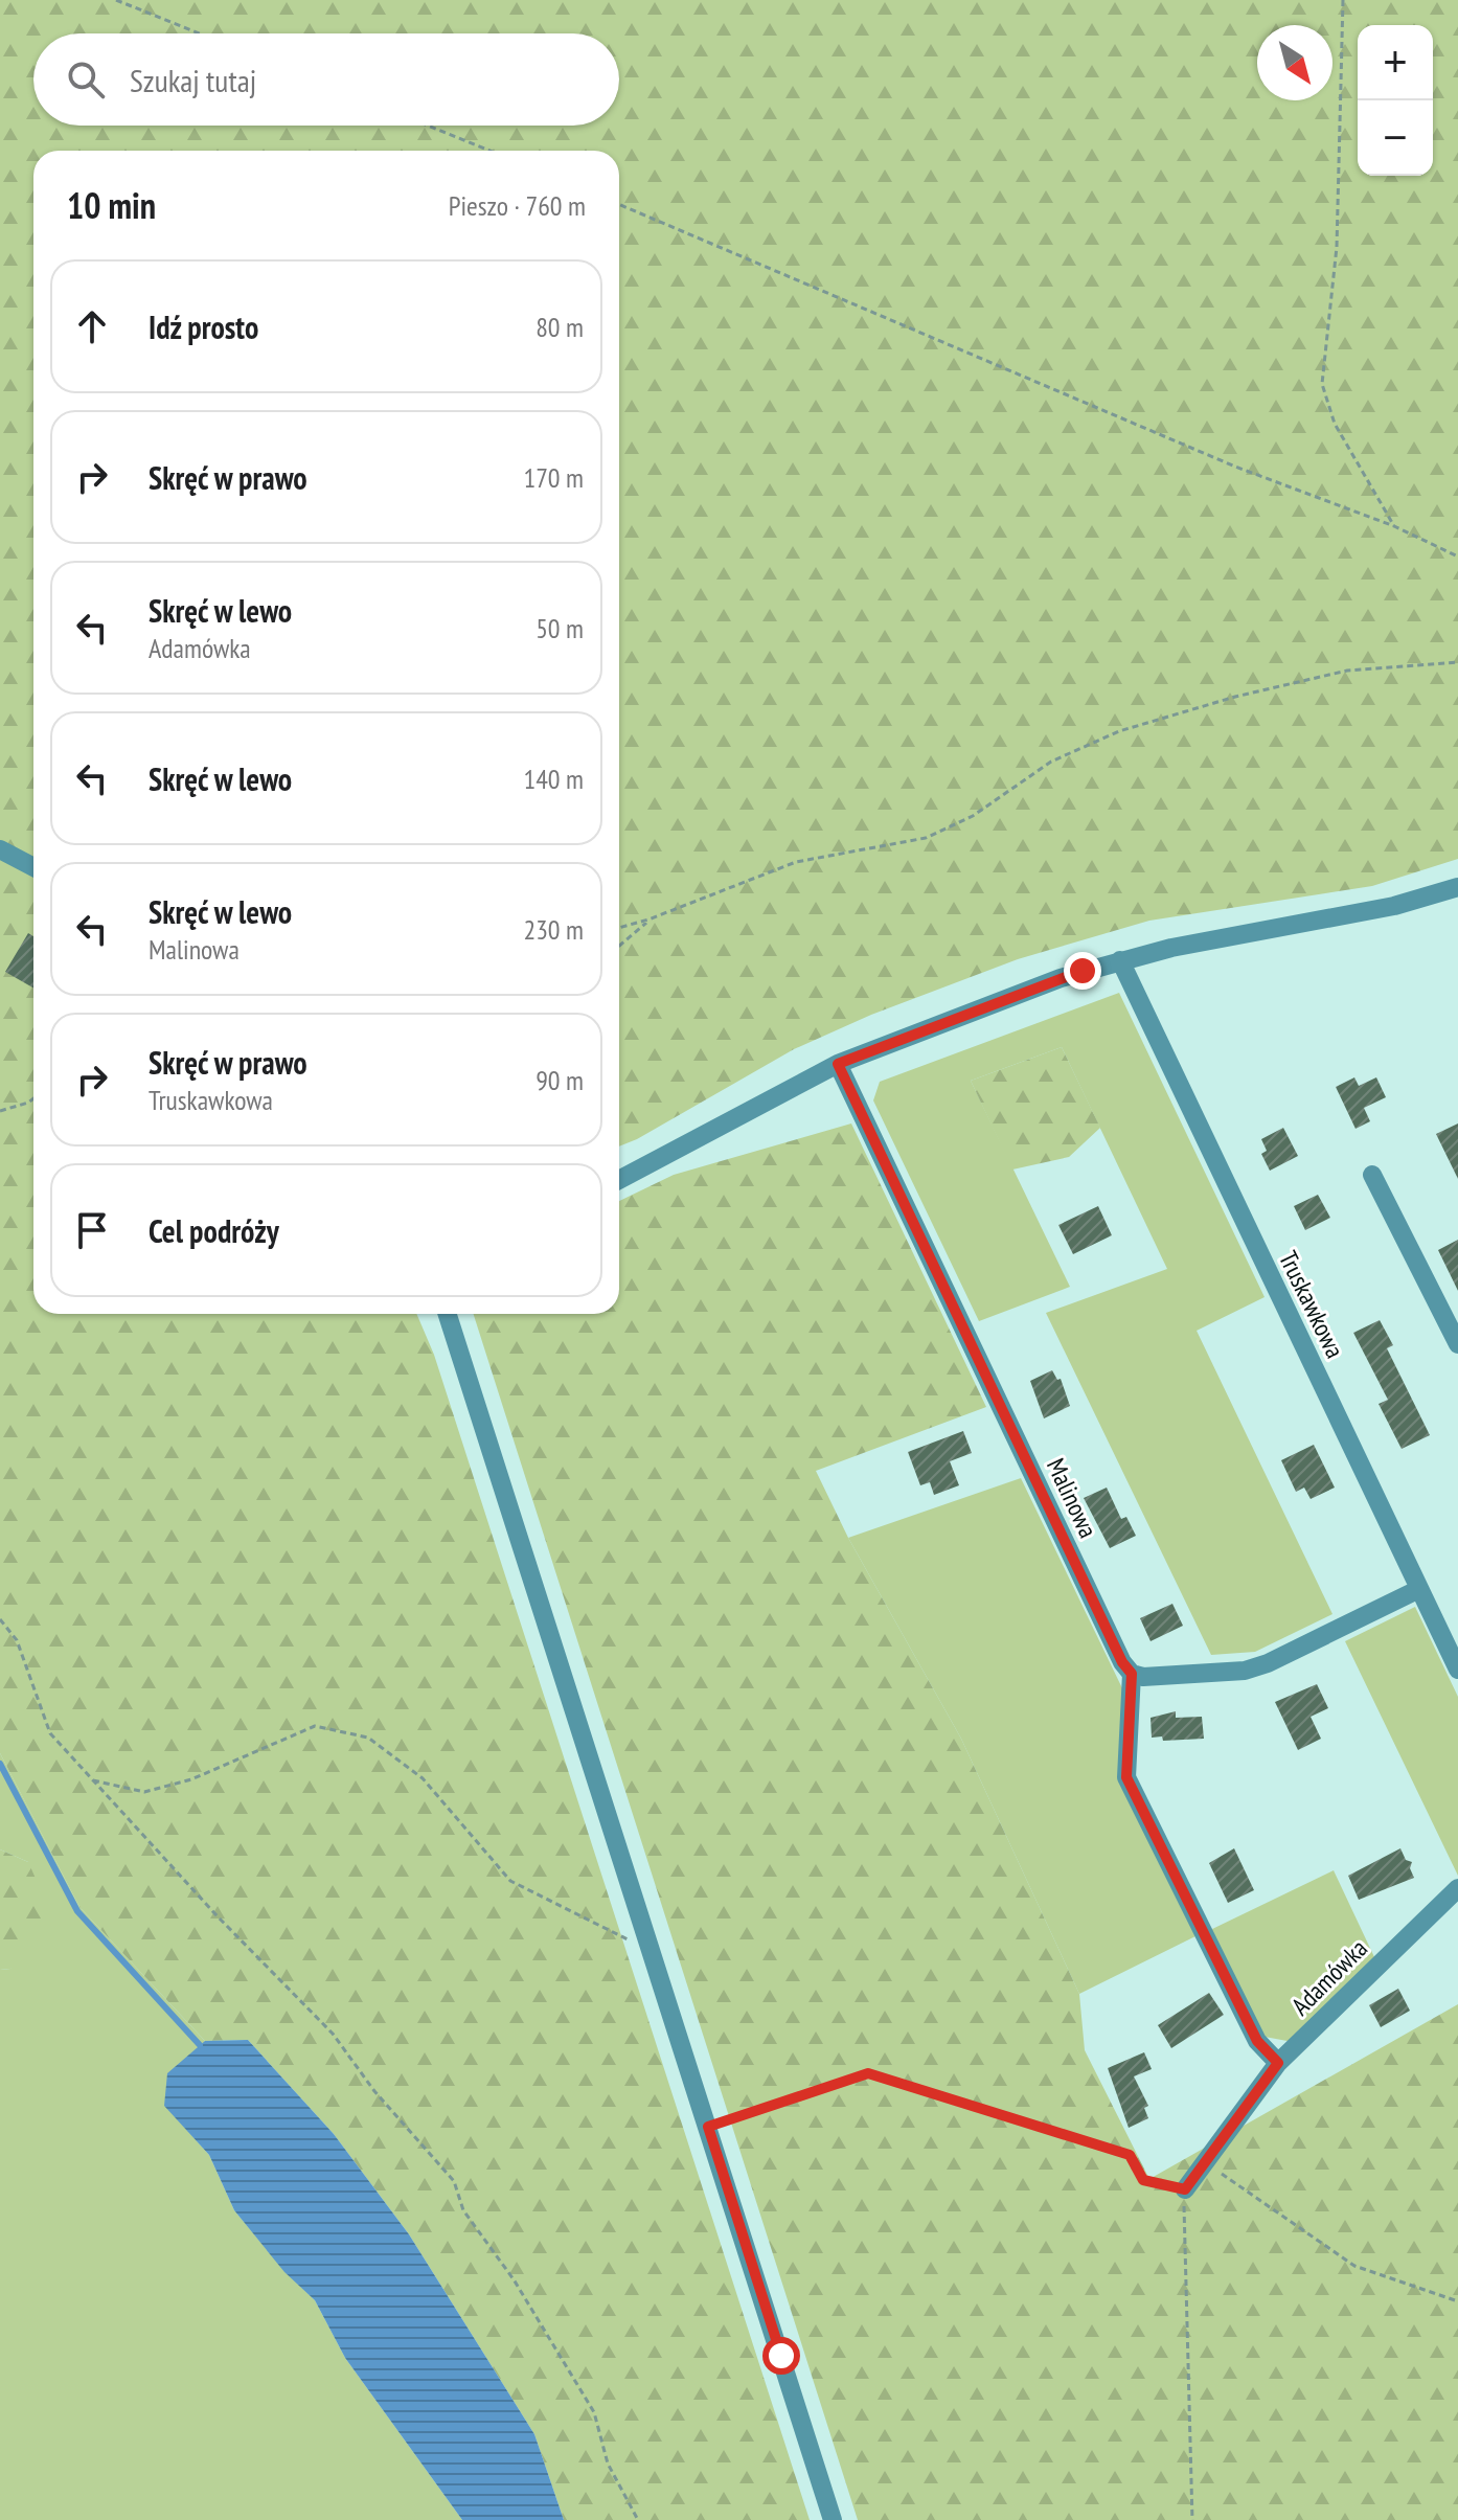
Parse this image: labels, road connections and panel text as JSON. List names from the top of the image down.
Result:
{
  "streets": {
    "street": ["Truskawkowa", "Malinowa", "Adamówka"]
  },
  "north": "bottom right",
  "page": {
    "map_buttons": ["+", "−"],
    "search": "Szukaj tutaj",
    "heading": ["10 min", "Pieszo · 760 m"],
    "list": [
      ["Idź prosto", "80 m"],
      ["Skręć w prawo", "170 m"],
      ["Skręć w lewo", "Adamówka", "50 m"],
      ["Skręć w lewo", "140 m"],
      ["Skręć w lewo", "Malinowa", "230 m"],
      ["Skręć w prawo", "Truskawkowa", "90 m"],
      "Cel podróży"
    ]
  }
}
